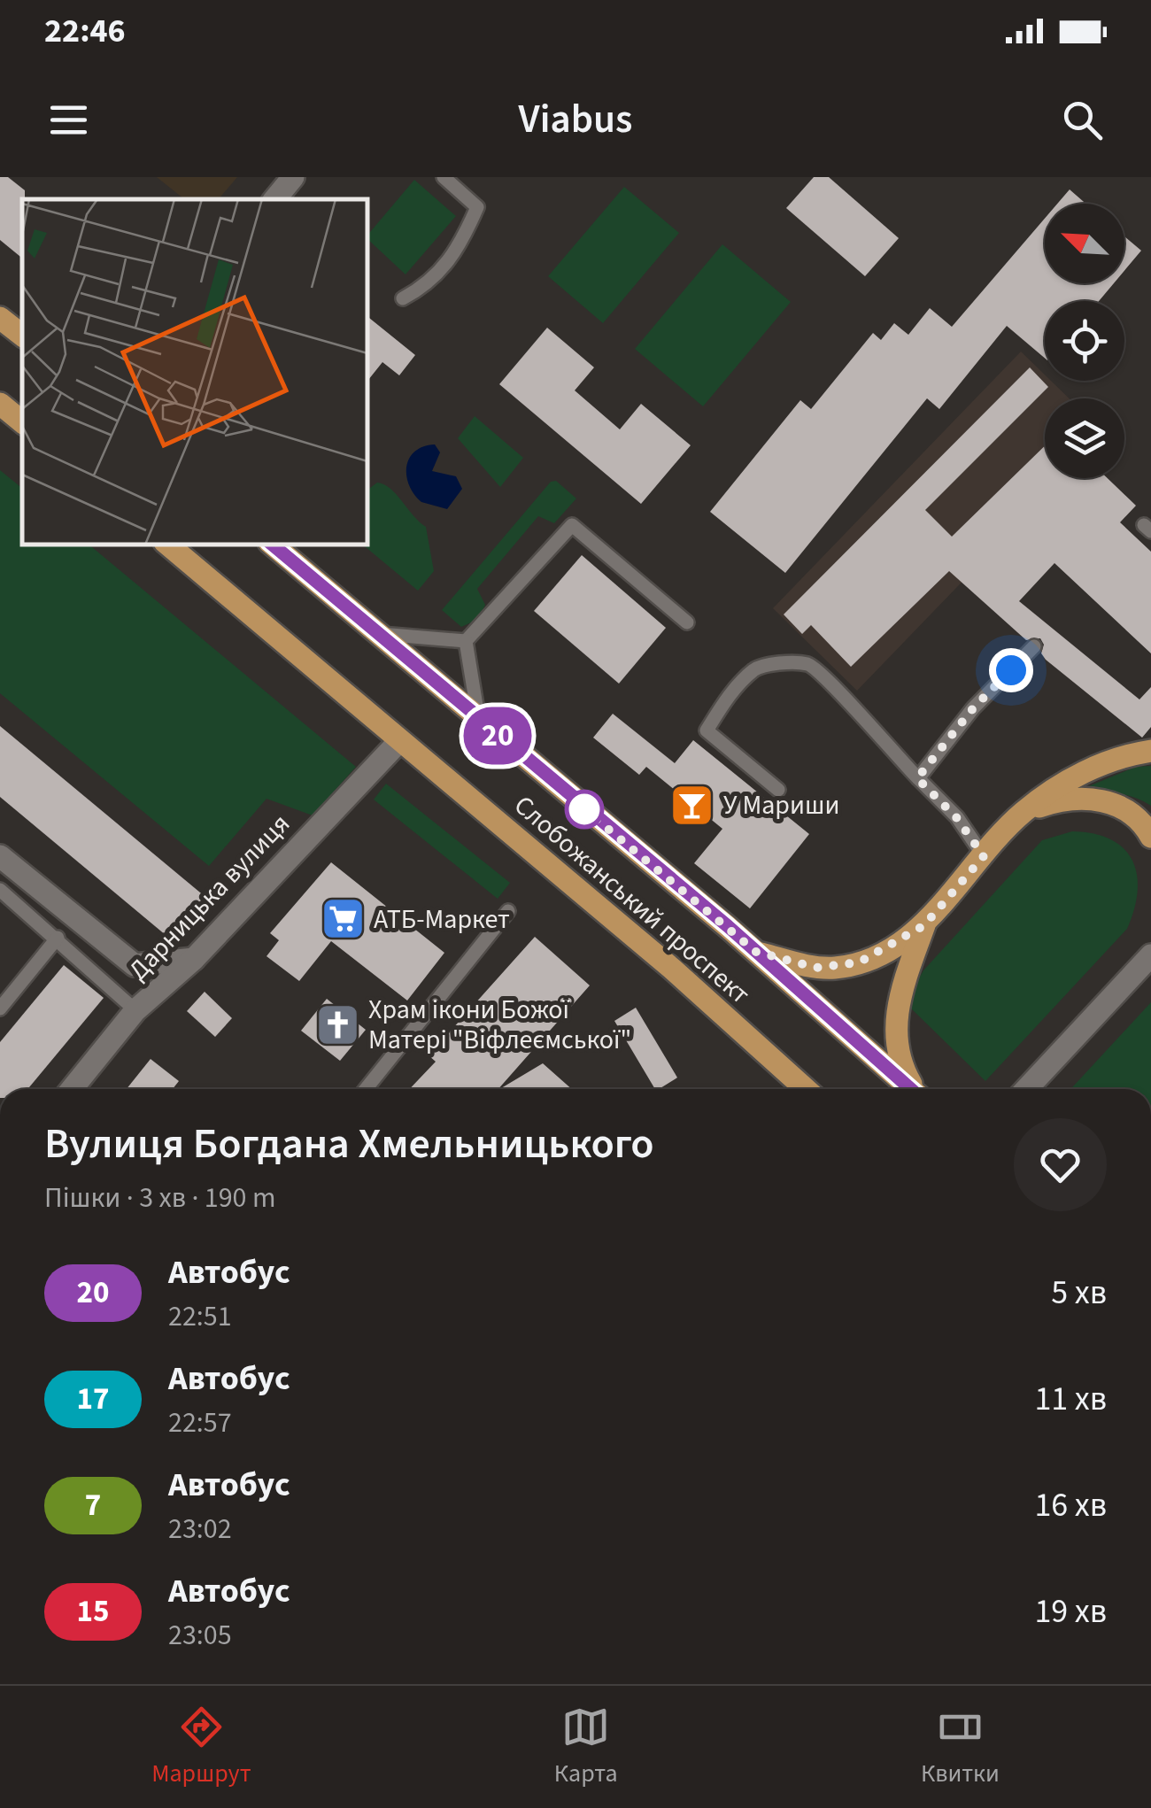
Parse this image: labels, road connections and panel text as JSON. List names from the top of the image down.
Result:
{
  "streets": {
    "main road": ["Слобожанський проспект"],
    "street": ["Дарницька вулиця"]
  },
  "crossings": [
    ["Дарницька вулиця", "Слобожанський проспект"]
  ],
  "places": {
    "bar": ["У Мариши"],
    "supermarket": ["АТБ-Маркет"],
    "church": ["Храм ікони Божої Матері \"Віфлеємської\""]
  },
  "lines": ["bus line 20"],
  "north": "top left",
  "page": {
    "status": "22:46",
    "header": "Viabus",
    "on_map": "20",
    "heading": ["Вулиця Богдана Хмельницького", "Пішки · 3 хв · 190 m"],
    "list": [
      {
        "mark": "20",
        "name": "Автобус",
        "note": "22:51",
        "value": "5 хв"
      },
      {
        "mark": "17",
        "name": "Автобус",
        "note": "22:57",
        "value": "11 хв"
      },
      {
        "mark": "7",
        "name": "Автобус",
        "note": "23:02",
        "value": "16 хв"
      },
      {
        "mark": "15",
        "name": "Автобус",
        "note": "23:05",
        "value": "19 хв"
      }
    ],
    "tabs": ["Маршрут", "Карта", "Квитки"]
  }
}
